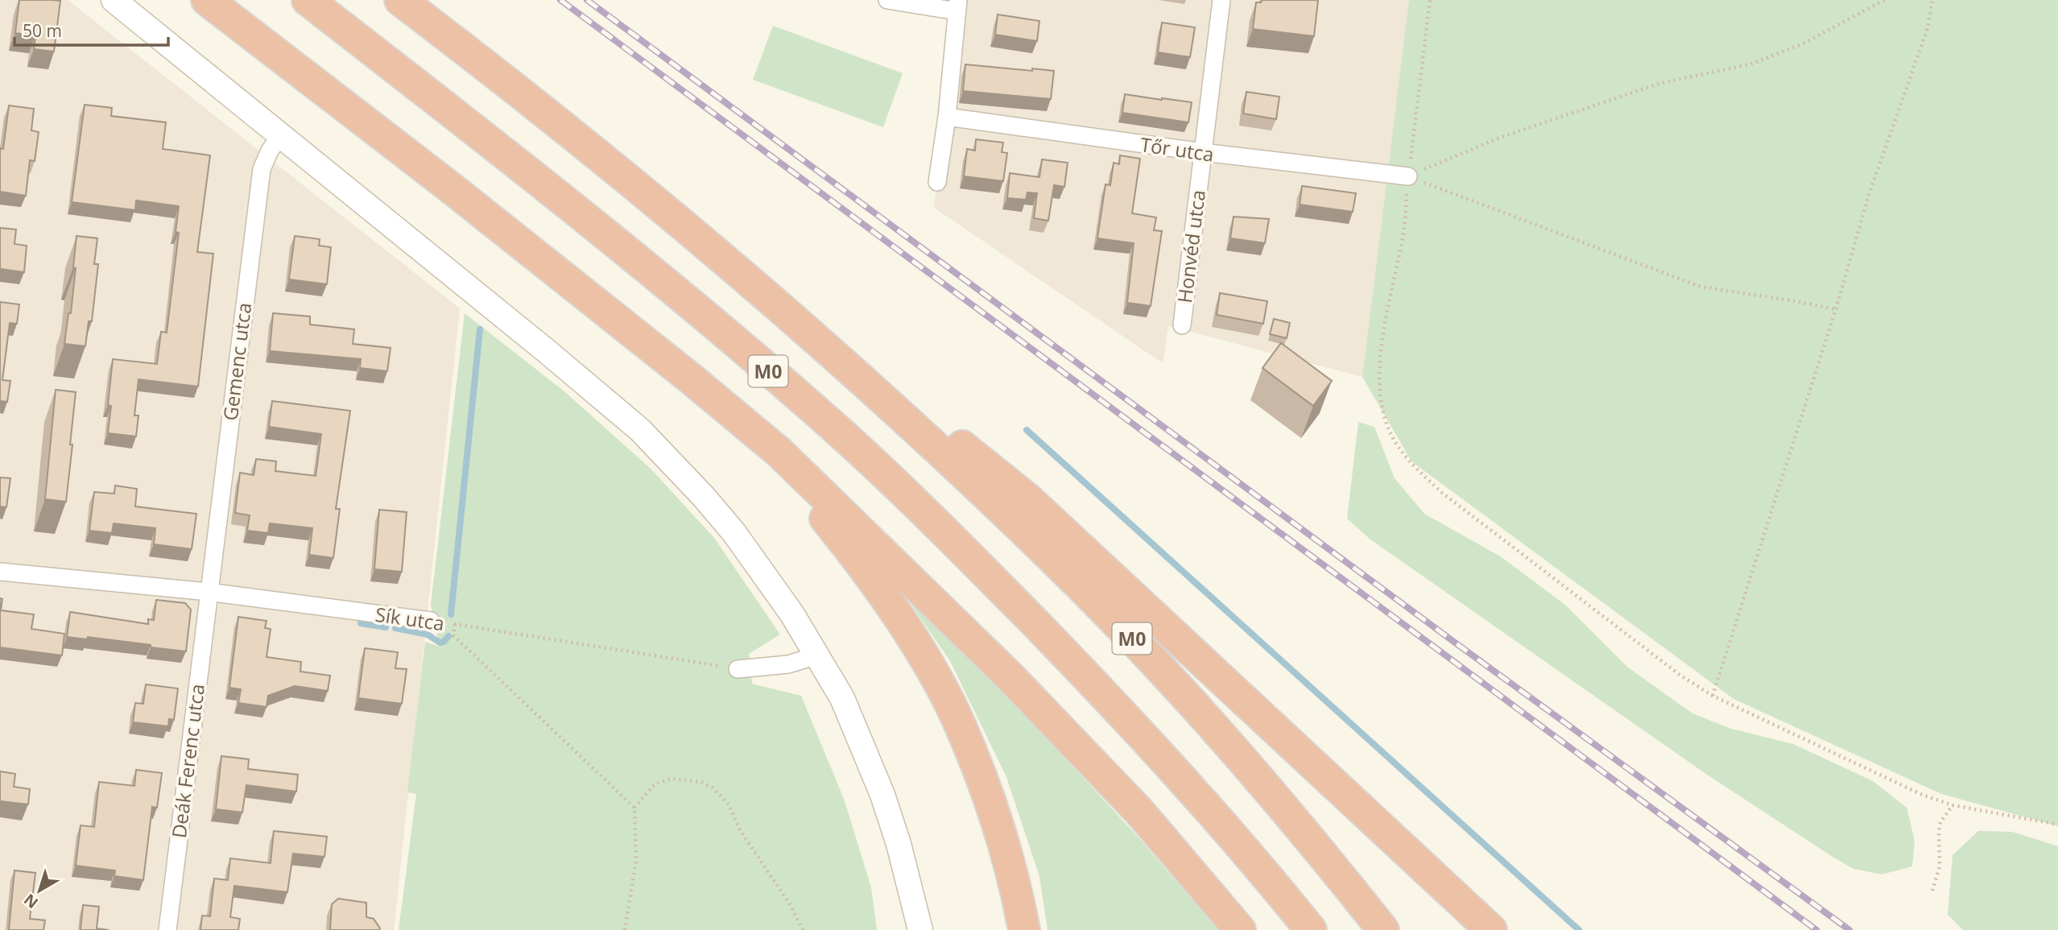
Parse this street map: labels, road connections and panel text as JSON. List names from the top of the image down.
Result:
{
  "streets": {
    "highway": ["M0"],
    "street": [
      "Tőr utca",
      "Honvéd utca",
      "Gemenc utca",
      "Sík utca",
      "Deák Ferenc utca"
    ]
  },
  "crossings": [
    ["Tőr utca", "Honvéd utca"],
    ["Gemenc utca", "Sík utca"],
    ["Gemenc utca", "Deák Ferenc utca"],
    ["Sík utca", "Deák Ferenc utca"]
  ],
  "scale_bar": "50 m",
  "north": "bottom left"
}
